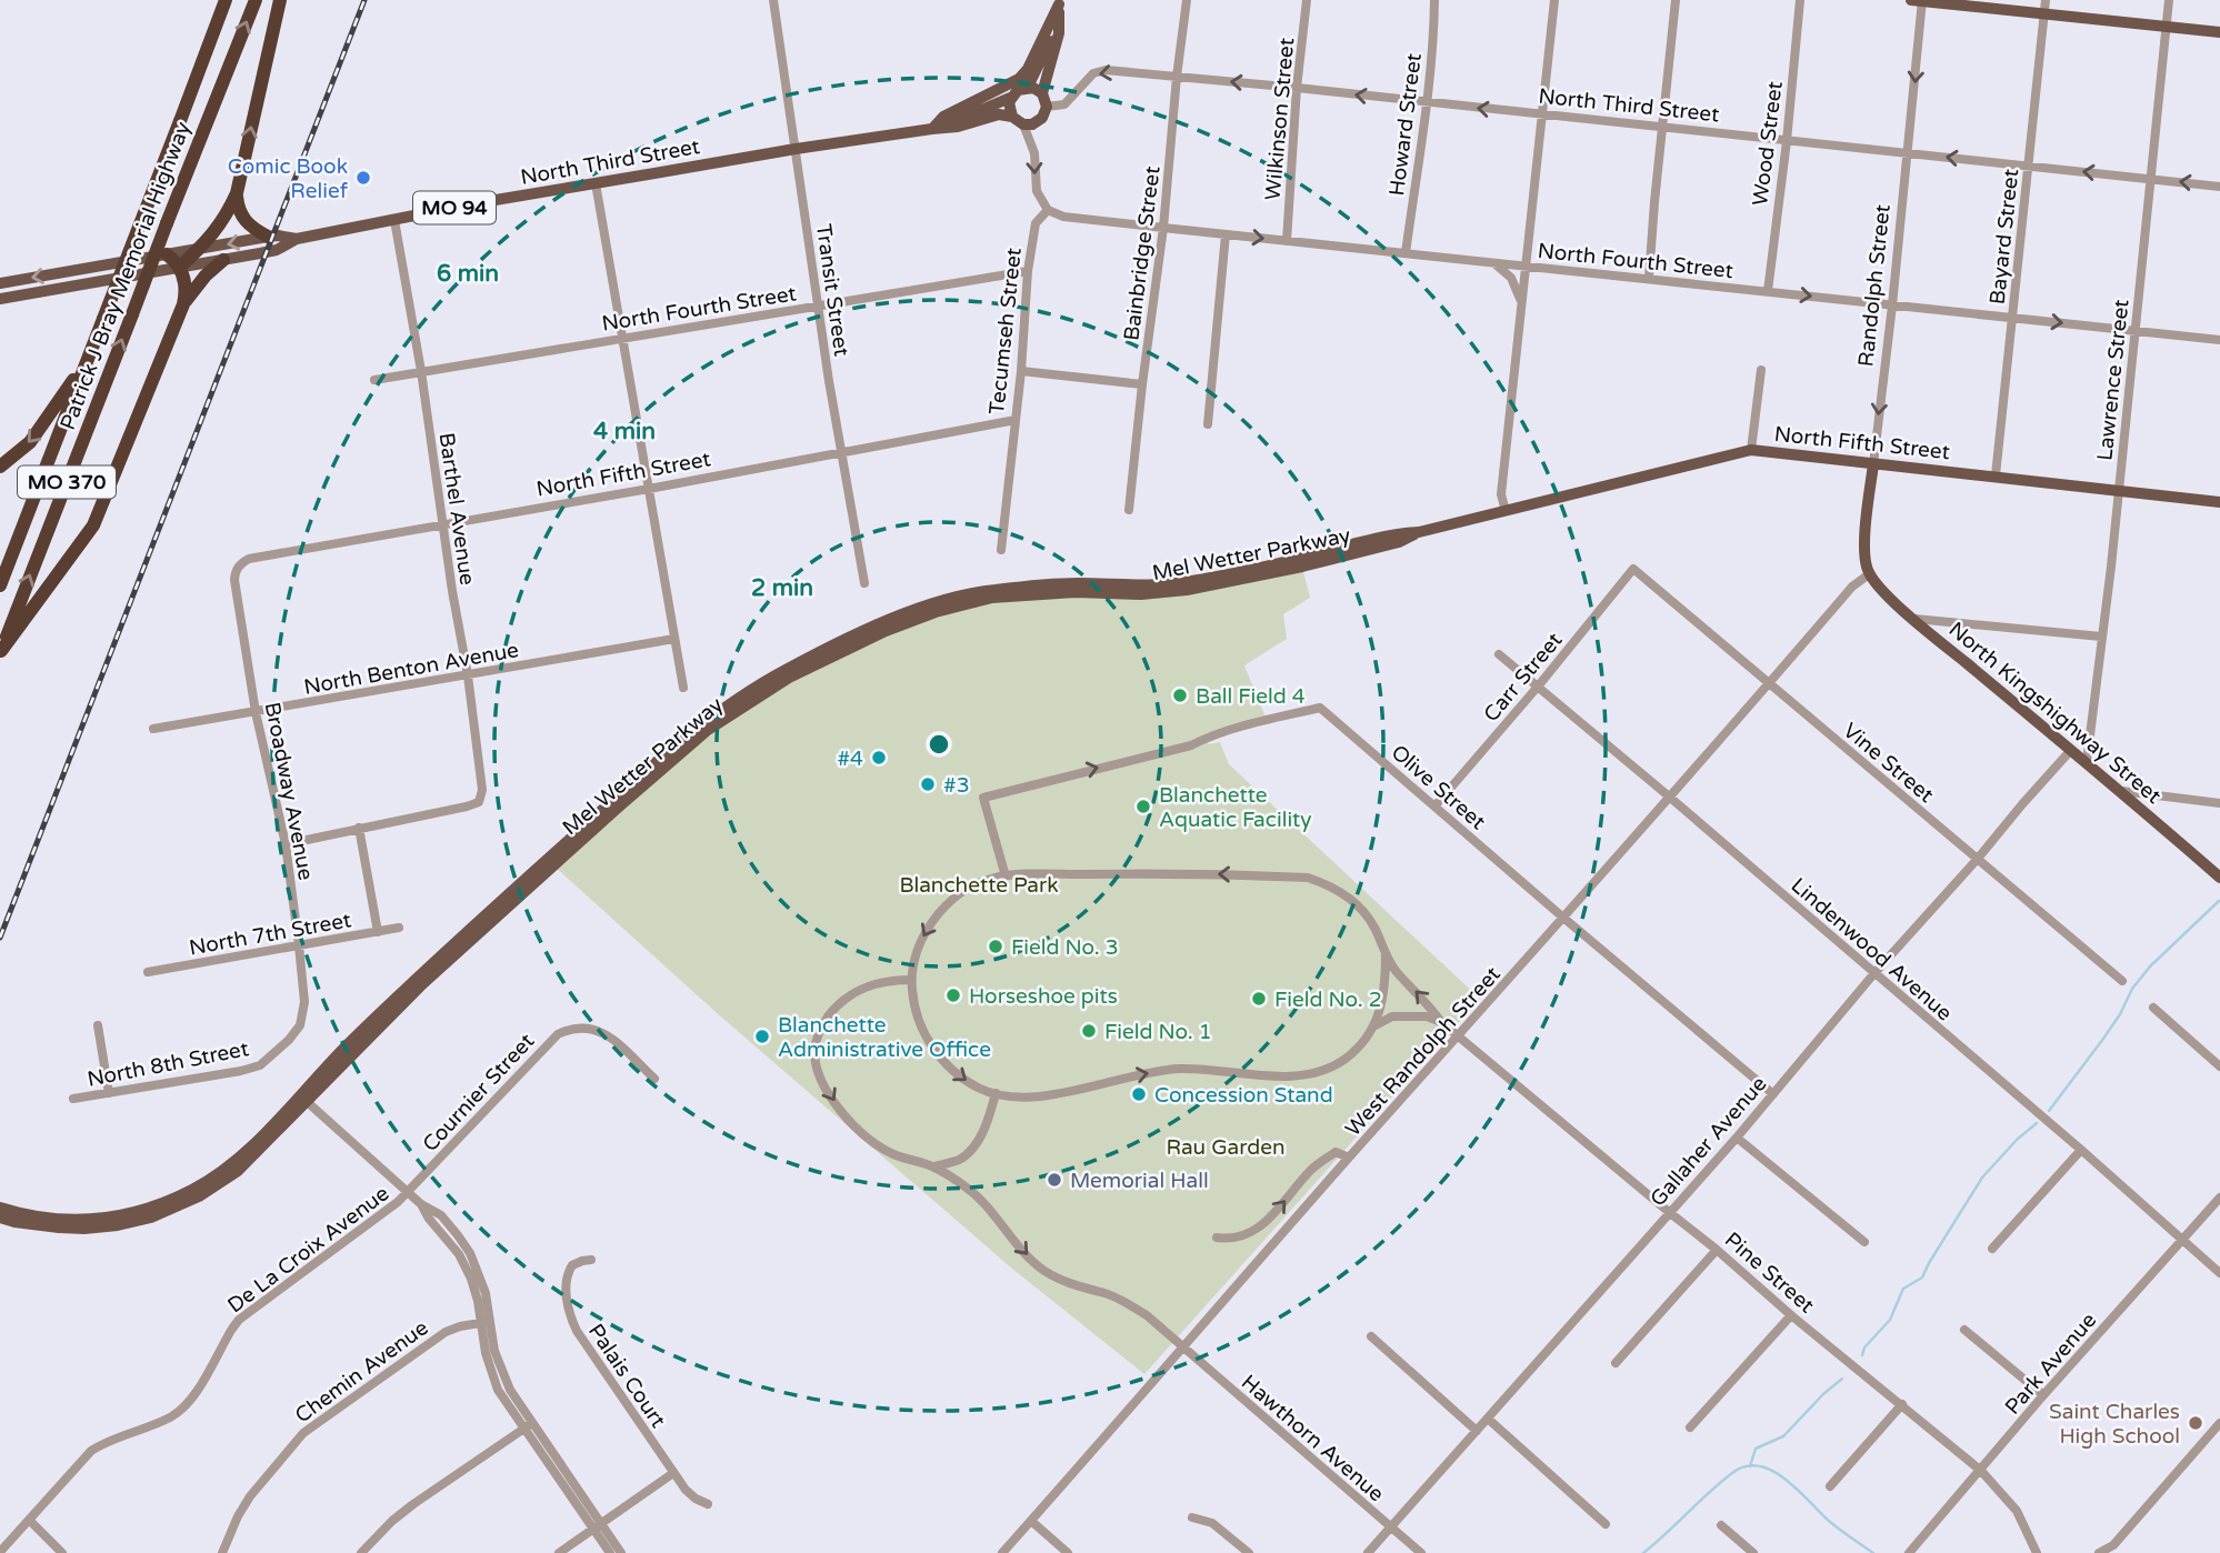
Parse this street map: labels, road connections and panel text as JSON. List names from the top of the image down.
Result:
{
  "streets": {
    "highway": ["Patrick J Bray Memorial Highway", "MO 370"],
    "main road": [
      "North Third Street",
      "MO 94",
      "Randolph Street",
      "North Fifth Street",
      "Mel Wetter Parkway",
      "North Kingshighway Street"
    ],
    "street": [
      "Wilkinson Street",
      "Howard Street",
      "Wood Street",
      "Bayard Street",
      "Bainbridge Street",
      "North Fourth Street",
      "Transit Street",
      "Tecumseh Street",
      "Lawrence Street",
      "Barthel Avenue",
      "North Benton Avenue",
      "Carr Street",
      "Vine Street",
      "Olive Street",
      "Broadway Avenue",
      "North 7th Street",
      "Lindenwood Avenue",
      "West Randolph Street",
      "North 8th Street",
      "Cournier Street",
      "Gallaher Avenue",
      "De La Croix Avenue",
      "Pine Street",
      "Park Avenue",
      "Chemin Avenue",
      "Palais Court",
      "Hawthorn Avenue"
    ]
  },
  "crossings": [
    ["North Third Street", "Wilkinson Street"],
    ["North Third Street", "Howard Street"],
    ["North Third Street", "Wood Street"],
    ["North Third Street", "Bayard Street"],
    ["North Third Street", "Bainbridge Street"],
    ["North Third Street", "Randolph Street"],
    ["North Third Street", "Transit Street"],
    ["North Third Street", "Lawrence Street"],
    ["North Third Street", "Barthel Avenue"],
    ["Wilkinson Street", "North Fourth Street"],
    ["Howard Street", "North Fourth Street"],
    ["Wood Street", "North Fourth Street"],
    ["Bayard Street", "North Fourth Street"],
    ["Bayard Street", "North Fifth Street"],
    ["Bainbridge Street", "North Fourth Street"],
    ["North Fourth Street", "Randolph Street"],
    ["North Fourth Street", "Transit Street"],
    ["North Fourth Street", "Tecumseh Street"],
    ["North Fourth Street", "Lawrence Street"],
    ["North Fourth Street", "Barthel Avenue"],
    ["Randolph Street", "North Fifth Street"],
    ["Randolph Street", "North Kingshighway Street"],
    ["Randolph Street", "West Randolph Street"],
    ["Transit Street", "North Fifth Street"],
    ["Tecumseh Street", "North Fifth Street"],
    ["Lawrence Street", "North Fifth Street"],
    ["Lawrence Street", "North Kingshighway Street"],
    ["North Fifth Street", "Barthel Avenue"],
    ["North Fifth Street", "Mel Wetter Parkway"],
    ["North Fifth Street", "Broadway Avenue"],
    ["Barthel Avenue", "North Benton Avenue"],
    ["North Benton Avenue", "Broadway Avenue"],
    ["Carr Street", "Vine Street"],
    ["Carr Street", "Olive Street"],
    ["Carr Street", "Lindenwood Avenue"],
    ["North Kingshighway Street", "West Randolph Street"],
    ["North Kingshighway Street", "Gallaher Avenue"],
    ["Vine Street", "West Randolph Street"],
    ["Vine Street", "Gallaher Avenue"],
    ["Olive Street", "West Randolph Street"],
    ["Olive Street", "Gallaher Avenue"],
    ["Olive Street", "Pine Street"],
    ["Broadway Avenue", "North 7th Street"],
    ["Broadway Avenue", "North 8th Street"],
    ["Lindenwood Avenue", "West Randolph Street"],
    ["Lindenwood Avenue", "Gallaher Avenue"],
    ["Lindenwood Avenue", "Park Avenue"],
    ["West Randolph Street", "Pine Street"],
    ["West Randolph Street", "Hawthorn Avenue"],
    ["Cournier Street", "De La Croix Avenue"],
    ["Gallaher Avenue", "Pine Street"],
    ["Gallaher Avenue", "Hawthorn Avenue"],
    ["Pine Street", "Park Avenue"],
    ["Pine Street", "Hawthorn Avenue"]
  ],
  "one_way": ["North Third Street", "Randolph Street", "Pine Street"],
  "parks": ["Blanchette Park", "Rau Garden"],
  "places": [
    "Comic Book Relief",
    "Ball Field 4",
    "#4",
    "#3",
    "Blanchette Aquatic Facility",
    "Field No. 3",
    "Horseshoe pits",
    "Field No. 2",
    "Field No. 1",
    "Blanchette Administrative Office",
    "Concession Stand",
    "Memorial Hall",
    "Saint Charles High School"
  ],
  "rings": ["6 min", "4 min", "2 min"]
}
